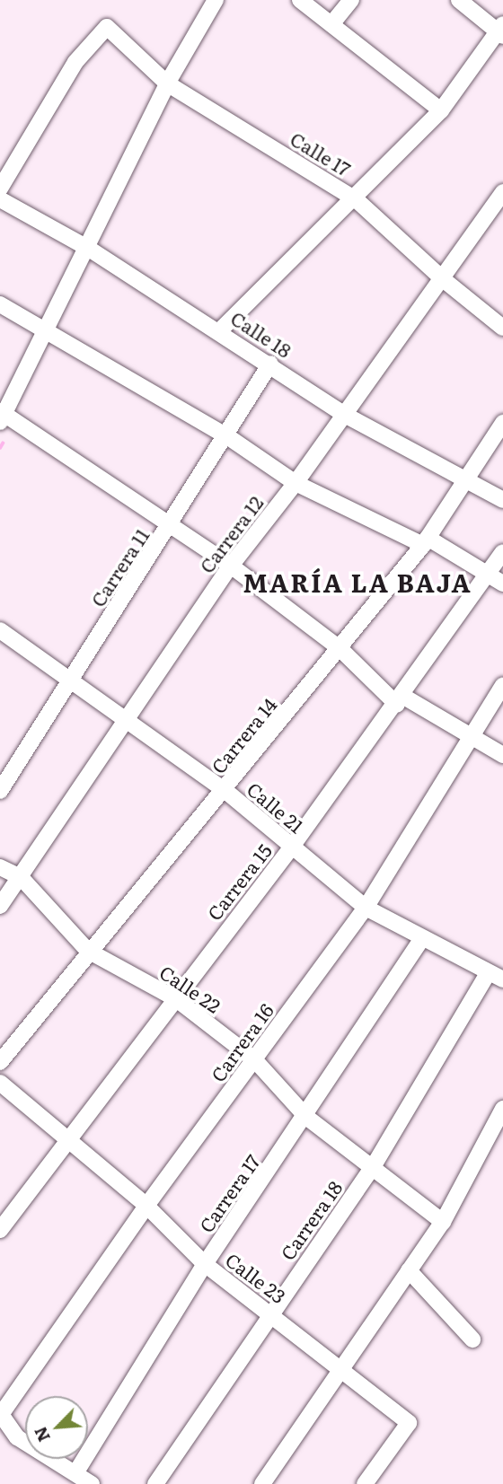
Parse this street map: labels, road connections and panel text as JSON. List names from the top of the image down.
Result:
{
  "streets": {
    "street": [
      "Calle 17",
      "Calle 18",
      "Carrera 12",
      "Carrera 11",
      "Carrera 14",
      "Calle 21",
      "Carrera 15",
      "Calle 22",
      "Carrera 16",
      "Carrera 17",
      "Carrera 18",
      "Calle 23"
    ]
  },
  "crossings": [
    ["Calle 17", "Carrera 12"],
    ["Calle 18", "Carrera 12"],
    ["Calle 18", "Carrera 11"],
    ["Calle 18", "Carrera 14"],
    ["Carrera 12", "Calle 21"],
    ["Carrera 12", "Calle 22"],
    ["Carrera 11", "Calle 21"],
    ["Carrera 14", "Calle 21"],
    ["Carrera 14", "Calle 22"],
    ["Calle 21", "Carrera 15"],
    ["Calle 21", "Carrera 16"],
    ["Calle 21", "Carrera 17"],
    ["Calle 21", "Carrera 18"],
    ["Carrera 15", "Calle 22"],
    ["Carrera 15", "Calle 23"],
    ["Calle 22", "Carrera 16"],
    ["Calle 22", "Carrera 17"],
    ["Calle 22", "Carrera 18"],
    ["Carrera 16", "Calle 23"],
    ["Carrera 17", "Calle 23"],
    ["Carrera 18", "Calle 23"]
  ],
  "districts": ["MARÍA LA BAJA"],
  "north": "bottom left"
}
